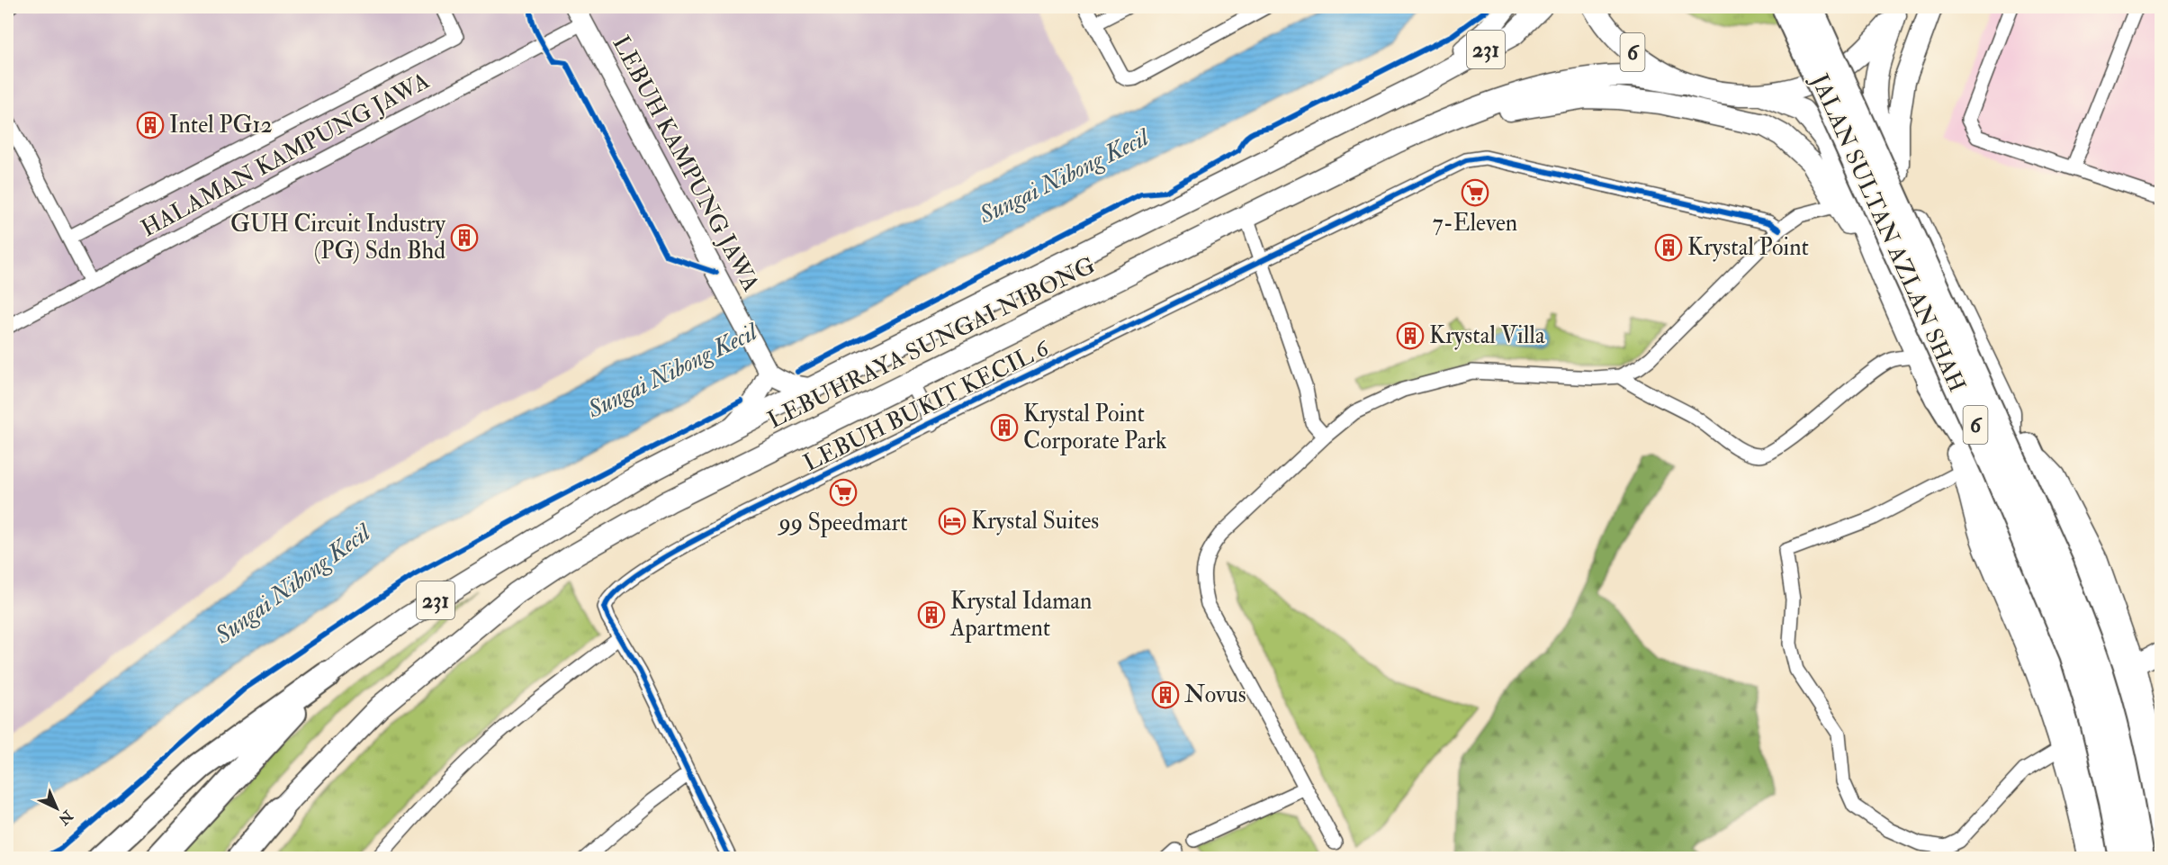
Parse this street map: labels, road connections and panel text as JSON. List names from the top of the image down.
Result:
{
  "streets": {
    "highway": ["6", "JALAN SULTAN AZLAN SHAH"],
    "main road": ["231", "LEBUHRAYA SUNGAI NIBONG"],
    "street": ["HALAMAN KAMPUNG JAWA", "LEBUH KAMPUNG JAWA", "LEBUH BUKIT KECIL 6"]
  },
  "crossings": [
    ["6", "JALAN SULTAN AZLAN SHAH"],
    ["6", "LEBUHRAYA SUNGAI NIBONG"],
    ["HALAMAN KAMPUNG JAWA", "LEBUH KAMPUNG JAWA"]
  ],
  "water": ["Sungai Nibong Kecil"],
  "places": {
    "building": [
      "Intel PG12",
      "GUH Circuit Industry (PG) Sdn Bhd",
      "Krystal Point",
      "Krystal Villa",
      "Krystal Point Corporate Park",
      "Krystal Idaman Apartment",
      "Novus"
    ],
    "supermarket": ["7-Eleven", "99 Speedmart"],
    "hotel": ["Krystal Suites"]
  },
  "north": "bottom right"
}
